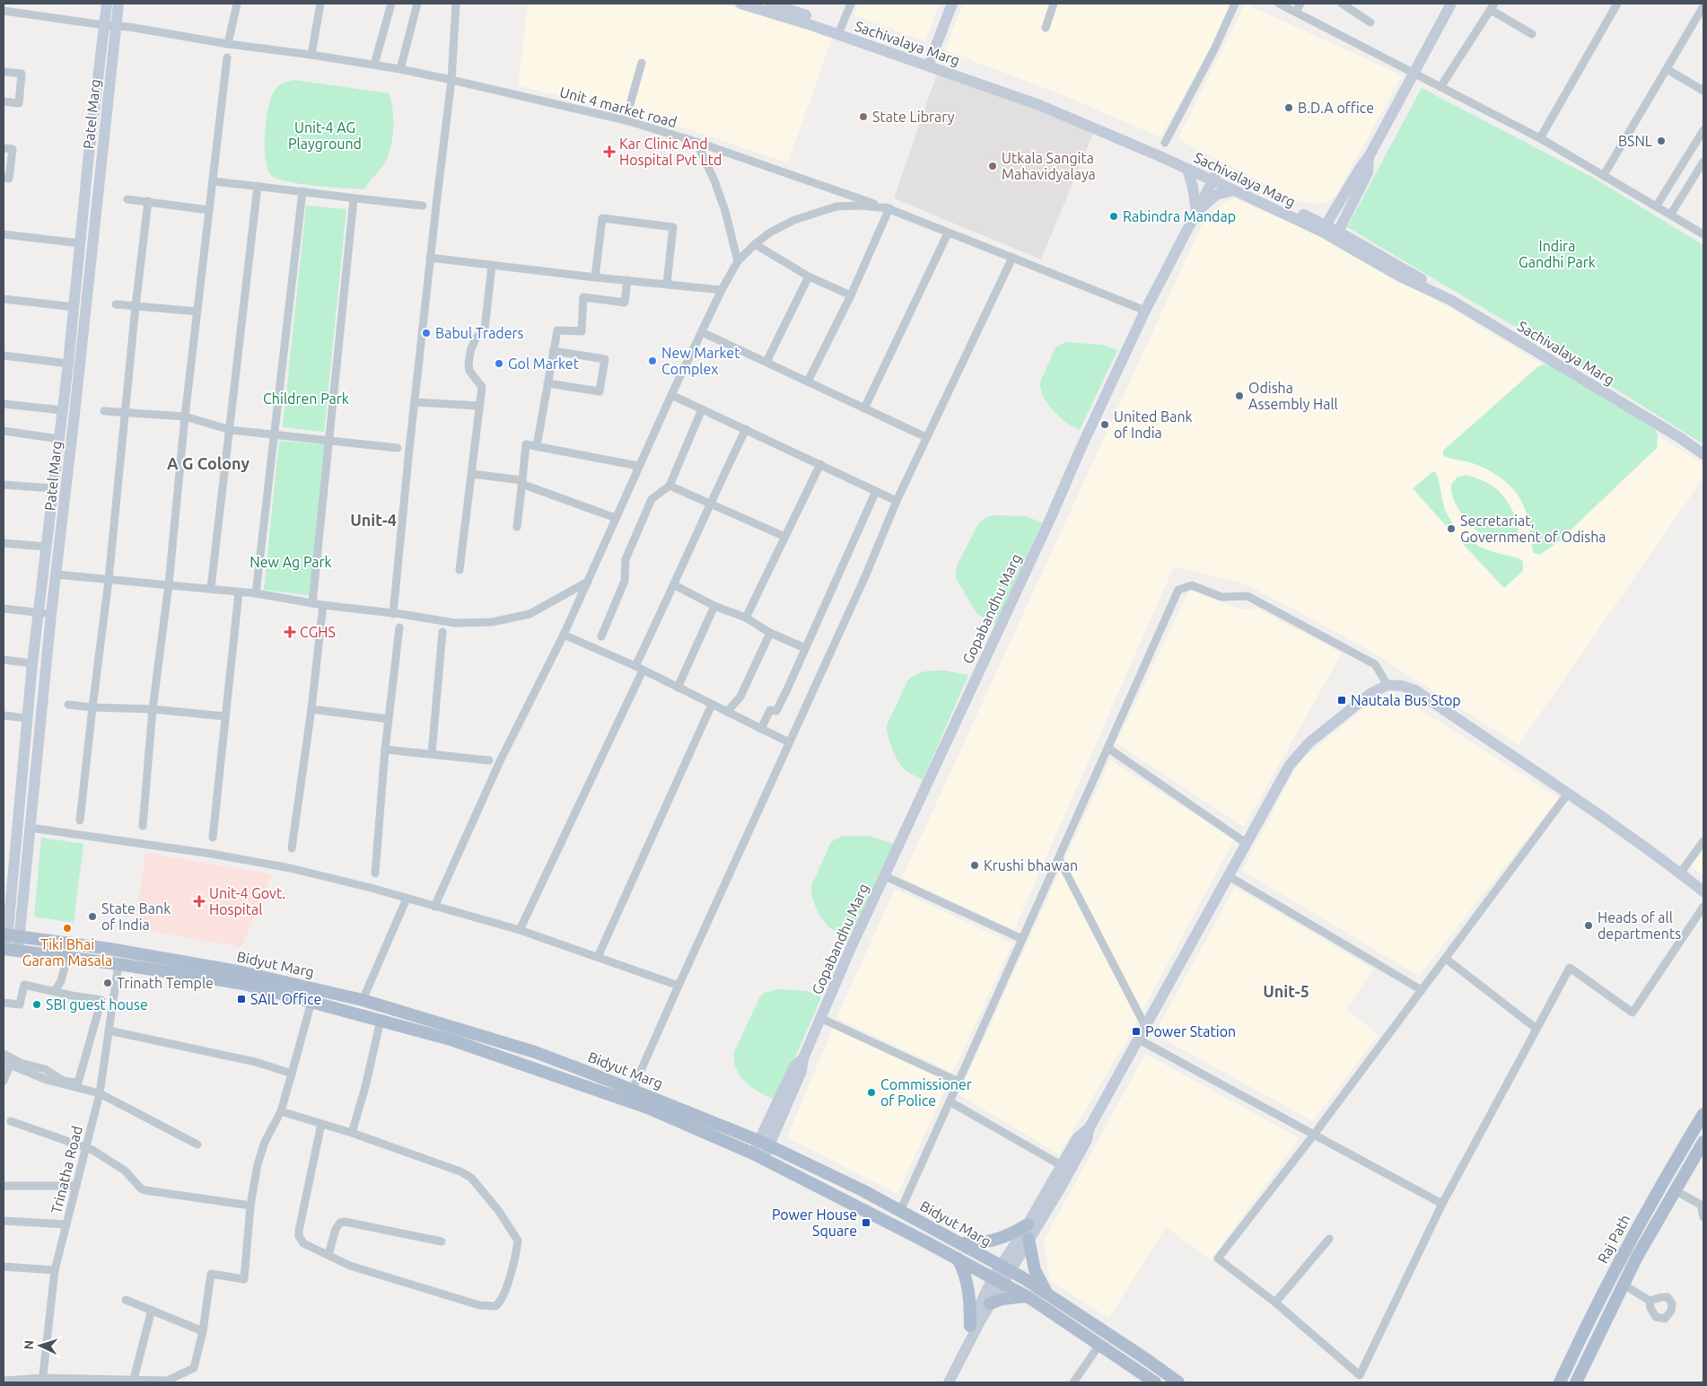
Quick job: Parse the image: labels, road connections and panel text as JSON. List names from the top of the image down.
{
  "streets": {
    "main road": ["Bidyut Marg", "Raj Path"],
    "street": [
      "Sachivalaya Marg",
      "Unit 4 market road",
      "Patel Marg",
      "Gopabandhu Marg",
      "Trinatha Road"
    ]
  },
  "crossings": [
    ["Sachivalaya Marg", "Gopabandhu Marg"],
    ["Unit 4 market road", "Patel Marg"],
    ["Unit 4 market road", "Gopabandhu Marg"],
    ["Patel Marg", "Bidyut Marg"],
    ["Gopabandhu Marg", "Bidyut Marg"],
    ["Bidyut Marg", "Trinatha Road"]
  ],
  "districts": ["A G Colony", "Unit-4", "Unit-5"],
  "parks": [
    "Unit-4 AG Playground",
    "Indira Gandhi Park",
    "Children Park",
    "New Ag Park"
  ],
  "places": {
    "other": [
      "B.D.A office",
      "State Library",
      "BSNL",
      "Utkala Sangita Mahavidyalaya",
      "Rabindra Mandap",
      "Babul Traders",
      "New Market Complex",
      "Gol Market",
      "Odisha Assembly Hall",
      "United Bank of India",
      "Secretariat, Government of Odisha",
      "Krushi bhawan",
      "State Bank of India",
      "Heads of all departments",
      "Tiki Bhai Garam Masala",
      "Trinath Temple",
      "SBI guest house",
      "Commissioner of Police"
    ],
    "health": ["Kar Clinic And Hospital Pvt Ltd", "CGHS", "Unit-4 Govt. Hospital"],
    "transit": [
      "Nautala Bus Stop",
      "SAIL Office",
      "Power Station",
      "Power House Square"
    ]
  },
  "north": "left"
}
